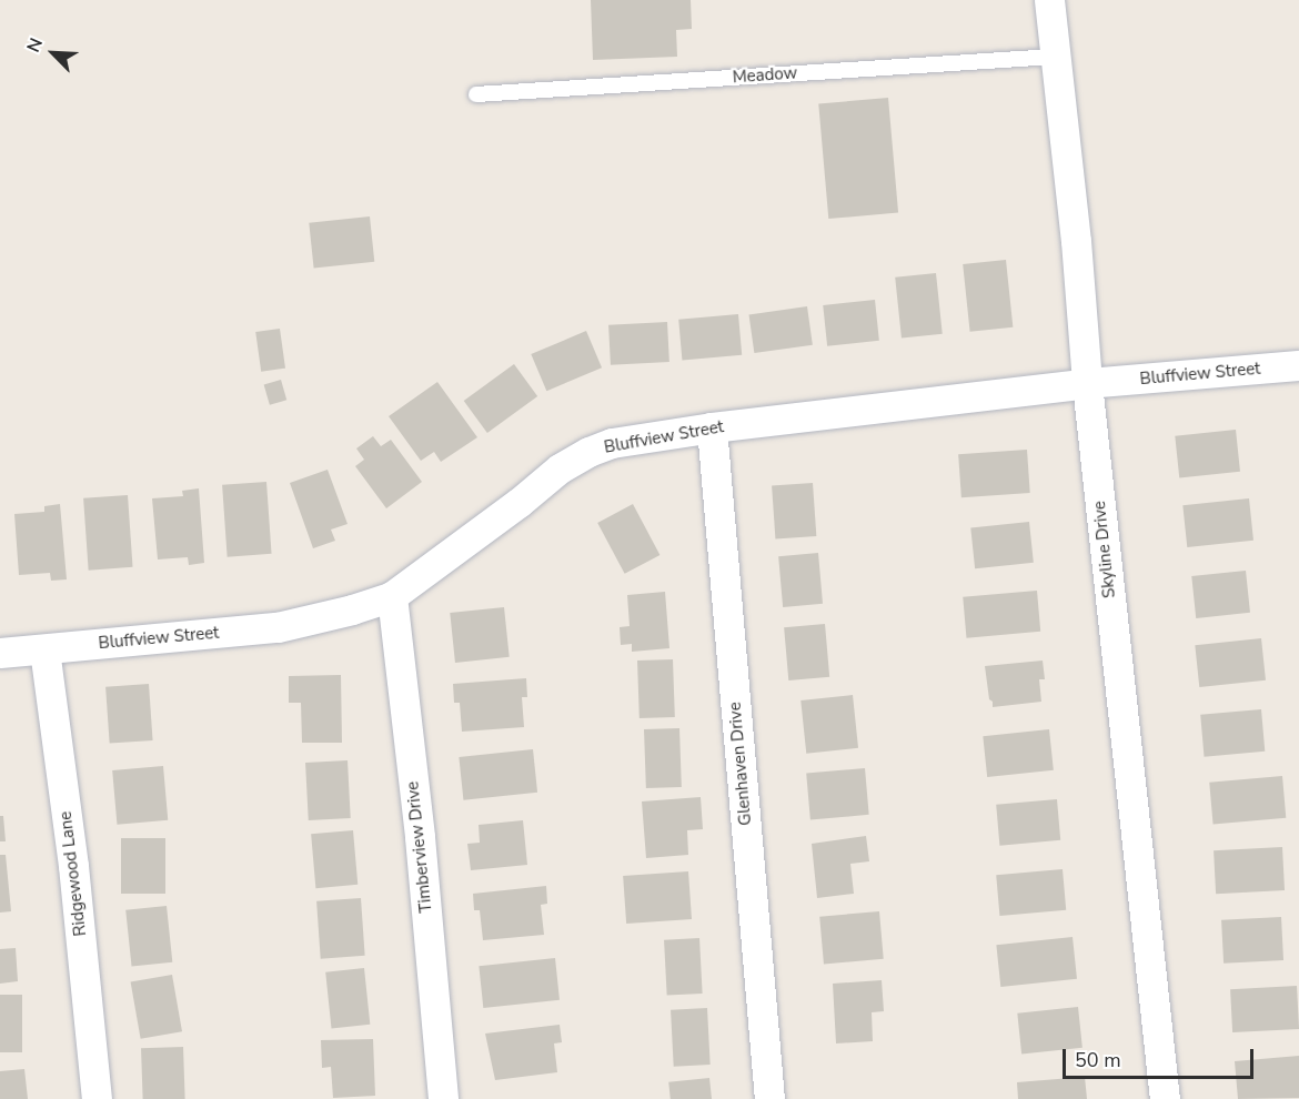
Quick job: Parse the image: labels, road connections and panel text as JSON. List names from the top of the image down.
{
  "streets": {
    "street": [
      "Bluffview Street",
      "Skyline Drive",
      "Glenhaven Drive",
      "Timberview Drive",
      "Ridgewood Lane"
    ],
    "lane": ["Meadow"]
  },
  "crossings": [
    ["Meadow", "Skyline Drive"],
    ["Bluffview Street", "Skyline Drive"],
    ["Bluffview Street", "Glenhaven Drive"],
    ["Bluffview Street", "Timberview Drive"],
    ["Bluffview Street", "Ridgewood Lane"]
  ],
  "scale_bar": "50 m",
  "north": "top left"
}
